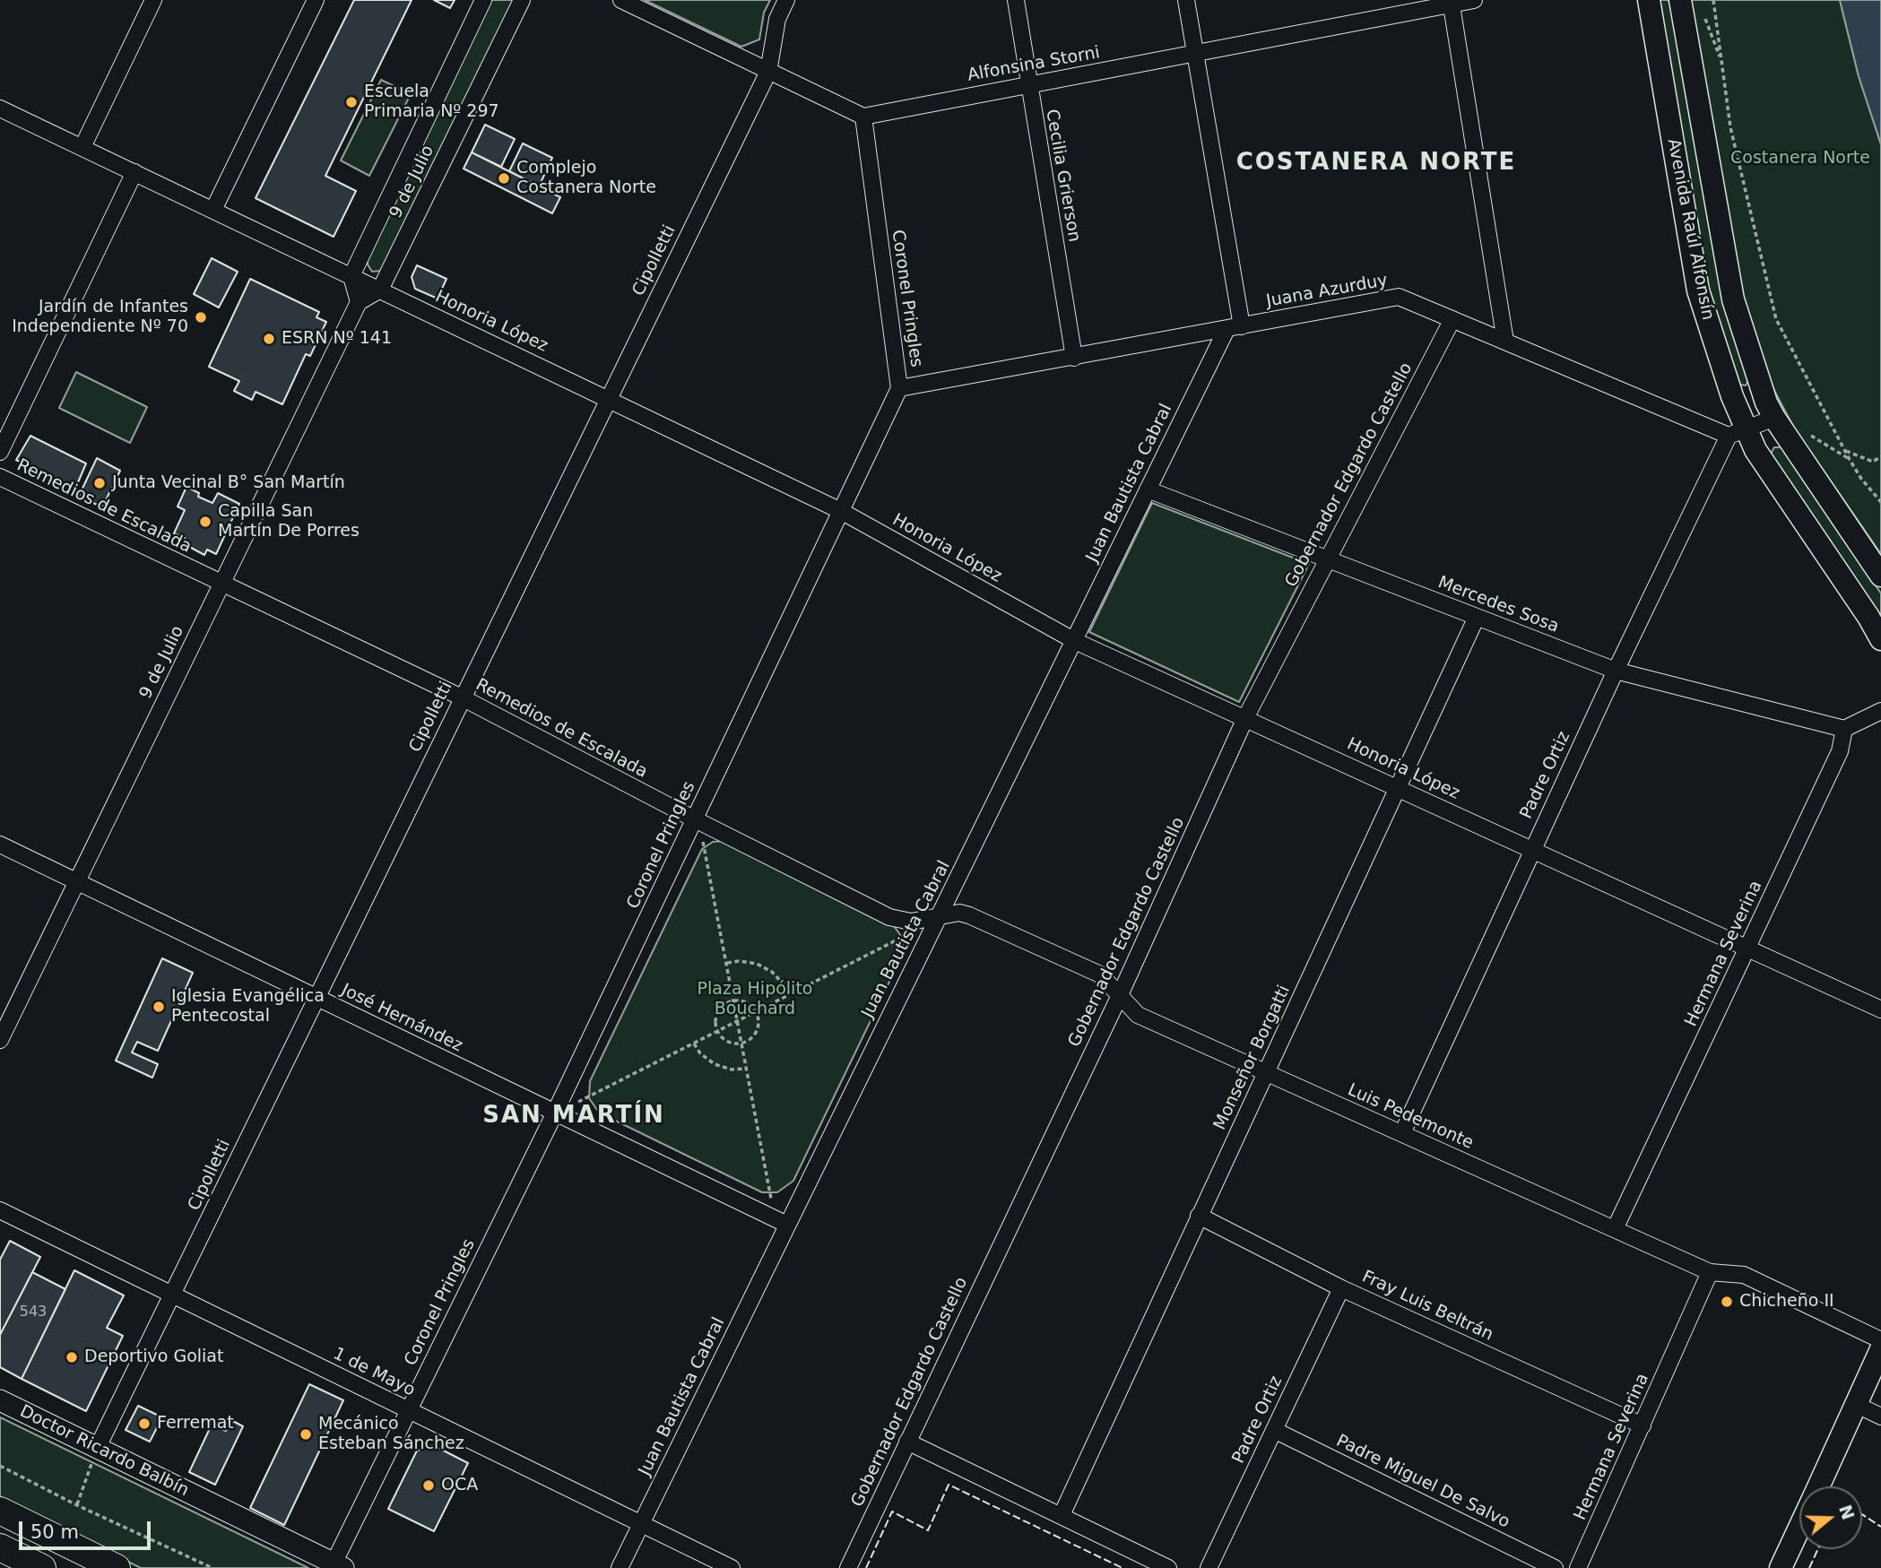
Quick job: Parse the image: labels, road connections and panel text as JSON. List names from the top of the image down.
{
  "streets": {
    "main road": ["Avenida Raúl Alfonsín"],
    "street": [
      "Alfonsina Storni",
      "Cecilia Grierson",
      "9 de Julio",
      "Cipolletti",
      "Juana Azurduy",
      "Coronel Pringles",
      "Honoria López",
      "Gobernador Edgardo Castello",
      "Juan Bautista Cabral",
      "Remedios de Escalada",
      "Mercedes Sosa",
      "Padre Ortiz",
      "Hermana Severina",
      "José Hernández",
      "Monseñor Borgatti",
      "Luis Pedemonte",
      "Fray Luis Beltrán",
      "1 de Mayo",
      "Doctor Ricardo Balbín",
      "Padre Miguel De Salvo"
    ]
  },
  "crossings": [
    ["Alfonsina Storni", "Cecilia Grierson"],
    ["Alfonsina Storni", "Coronel Pringles"],
    ["Cecilia Grierson", "Juana Azurduy"],
    ["9 de Julio", "Honoria López"],
    ["9 de Julio", "Remedios de Escalada"],
    ["9 de Julio", "José Hernández"],
    ["Avenida Raúl Alfonsín", "Juana Azurduy"],
    ["Avenida Raúl Alfonsín", "Padre Ortiz"],
    ["Cipolletti", "Honoria López"],
    ["Cipolletti", "Remedios de Escalada"],
    ["Cipolletti", "José Hernández"],
    ["Cipolletti", "1 de Mayo"],
    ["Cipolletti", "Doctor Ricardo Balbín"],
    ["Juana Azurduy", "Coronel Pringles"],
    ["Juana Azurduy", "Gobernador Edgardo Castello"],
    ["Juana Azurduy", "Juan Bautista Cabral"],
    ["Juana Azurduy", "Padre Ortiz"],
    ["Coronel Pringles", "Honoria López"],
    ["Coronel Pringles", "Remedios de Escalada"],
    ["Coronel Pringles", "José Hernández"],
    ["Coronel Pringles", "1 de Mayo"],
    ["Coronel Pringles", "Doctor Ricardo Balbín"],
    ["Honoria López", "Gobernador Edgardo Castello"],
    ["Honoria López", "Juan Bautista Cabral"],
    ["Honoria López", "Padre Ortiz"],
    ["Honoria López", "Hermana Severina"],
    ["Honoria López", "Monseñor Borgatti"],
    ["Gobernador Edgardo Castello", "Mercedes Sosa"],
    ["Gobernador Edgardo Castello", "Luis Pedemonte"],
    ["Juan Bautista Cabral", "Remedios de Escalada"],
    ["Juan Bautista Cabral", "Mercedes Sosa"],
    ["Juan Bautista Cabral", "José Hernández"],
    ["Juan Bautista Cabral", "Luis Pedemonte"],
    ["Juan Bautista Cabral", "1 de Mayo"],
    ["Remedios de Escalada", "Luis Pedemonte"],
    ["Mercedes Sosa", "Padre Ortiz"],
    ["Mercedes Sosa", "Hermana Severina"],
    ["Mercedes Sosa", "Monseñor Borgatti"],
    ["Padre Ortiz", "Luis Pedemonte"],
    ["Padre Ortiz", "Fray Luis Beltrán"],
    ["Padre Ortiz", "Padre Miguel De Salvo"],
    ["Hermana Severina", "Luis Pedemonte"],
    ["Hermana Severina", "Fray Luis Beltrán"],
    ["Monseñor Borgatti", "Luis Pedemonte"],
    ["Monseñor Borgatti", "Fray Luis Beltrán"]
  ],
  "districts": ["COSTANERA NORTE", "SAN MARTÍN"],
  "parks": ["Costanera Norte", "Plaza Hipólito Bouchard"],
  "places": [
    "Escuela Primaria Nº 297",
    "Complejo Costanera Norte",
    "Jardín de Infantes Independiente Nº 70",
    "ESRN Nº 141",
    "Junta Vecinal B° San Martín",
    "Capilla San Martín De Porres",
    "Iglesia Evangélica Pentecostal",
    "Chicheño II",
    "Deportivo Goliat",
    "Ferremat",
    "Mecánico Esteban Sánchez",
    "OCA"
  ],
  "house_numbers": ["543"],
  "scale_bar": "50 m",
  "north": "right"
}
